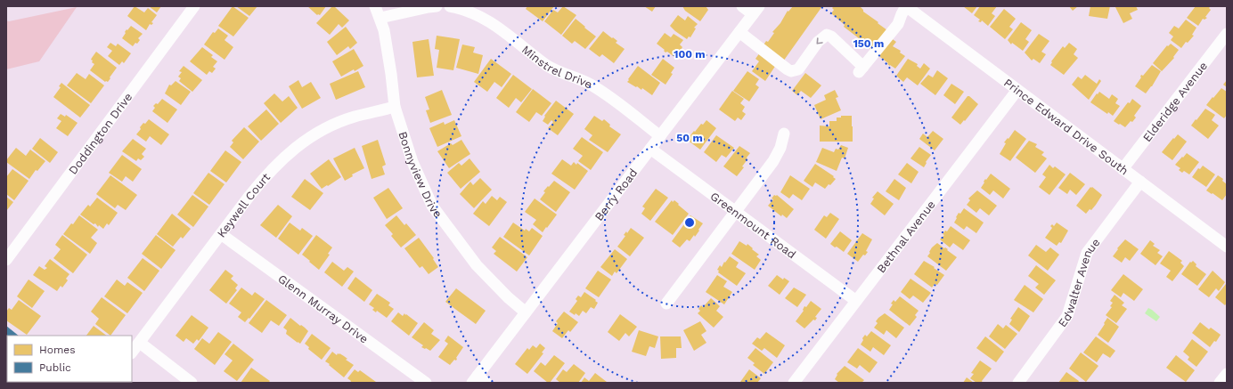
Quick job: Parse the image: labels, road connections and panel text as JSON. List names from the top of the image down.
{
  "streets": {
    "street": [
      "Minstrel Drive",
      "Elderidge Avenue",
      "Prince Edward Drive South",
      "Doddington Drive",
      "Bonnyview Drive",
      "Berry Road",
      "Keywell Court",
      "Greenmount Road",
      "Bethnal Avenue",
      "Edwalter Avenue",
      "Glenn Murray Drive"
    ]
  },
  "crossings": [
    ["Minstrel Drive", "Berry Road"],
    ["Elderidge Avenue", "Prince Edward Drive South"],
    ["Prince Edward Drive South", "Bethnal Avenue"],
    ["Prince Edward Drive South", "Edwalter Avenue"],
    ["Bonnyview Drive", "Berry Road"],
    ["Bonnyview Drive", "Keywell Court"],
    ["Berry Road", "Greenmount Road"],
    ["Keywell Court", "Glenn Murray Drive"],
    ["Greenmount Road", "Bethnal Avenue"]
  ],
  "legend": ["Homes", "Public"],
  "rings": ["150 m", "100 m", "50 m"]
}
